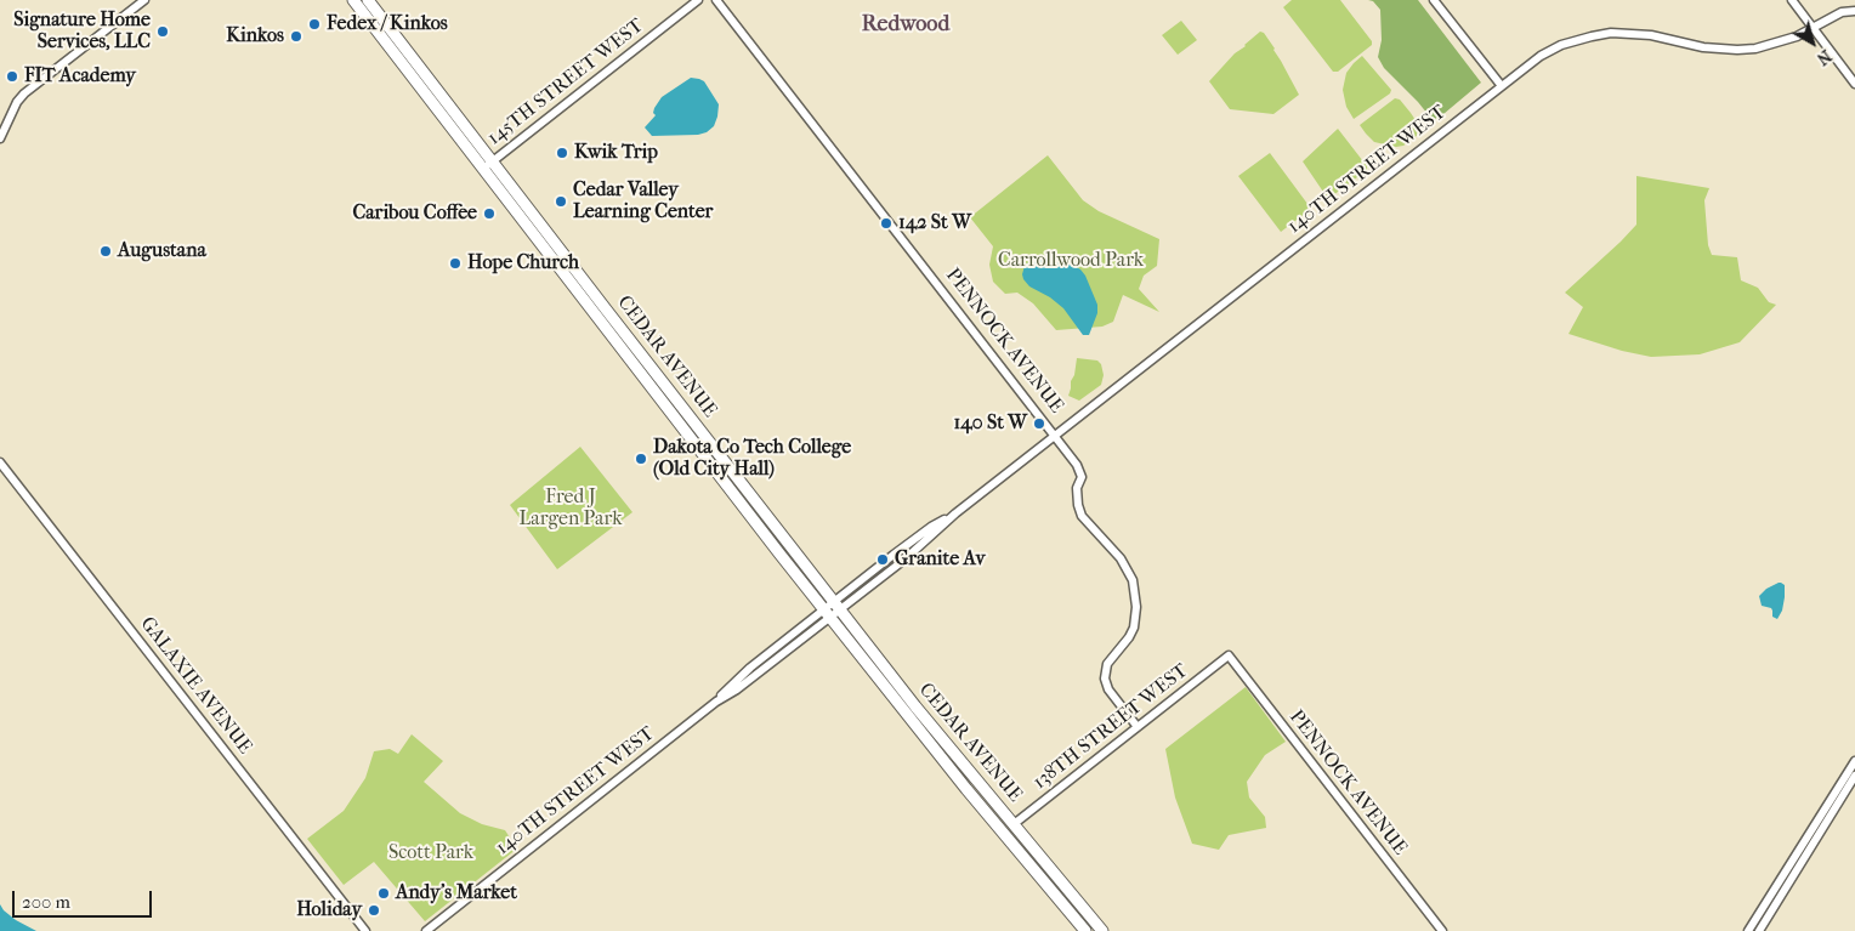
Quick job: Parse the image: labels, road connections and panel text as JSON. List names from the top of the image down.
{
  "streets": {
    "highway": ["CEDAR AVENUE"],
    "street": [
      "145TH STREET WEST",
      "140TH STREET WEST",
      "PENNOCK AVENUE",
      "GALAXIE AVENUE",
      "138TH STREET WEST"
    ]
  },
  "crossings": [
    ["145TH STREET WEST", "CEDAR AVENUE"],
    ["140TH STREET WEST", "PENNOCK AVENUE"],
    ["140TH STREET WEST", "CEDAR AVENUE"],
    ["PENNOCK AVENUE", "138TH STREET WEST"],
    ["CEDAR AVENUE", "138TH STREET WEST"]
  ],
  "districts": ["Redwood"],
  "parks": ["Carrollwood Park", "Fred J Largen Park", "Scott Park"],
  "places": [
    "Fedex / Kinkos",
    "Signature Home Services, LLC",
    "Kinkos",
    "FIT Academy",
    "Kwik Trip",
    "Cedar Valley Learning Center",
    "Caribou Coffee",
    "142 St W",
    "Augustana",
    "Hope Church",
    "140 St W",
    "Dakota Co Tech College (Old City Hall)",
    "Granite Av",
    "Andy's Market",
    "Holiday"
  ],
  "scale_bar": "200 m",
  "north": "bottom right"
}
